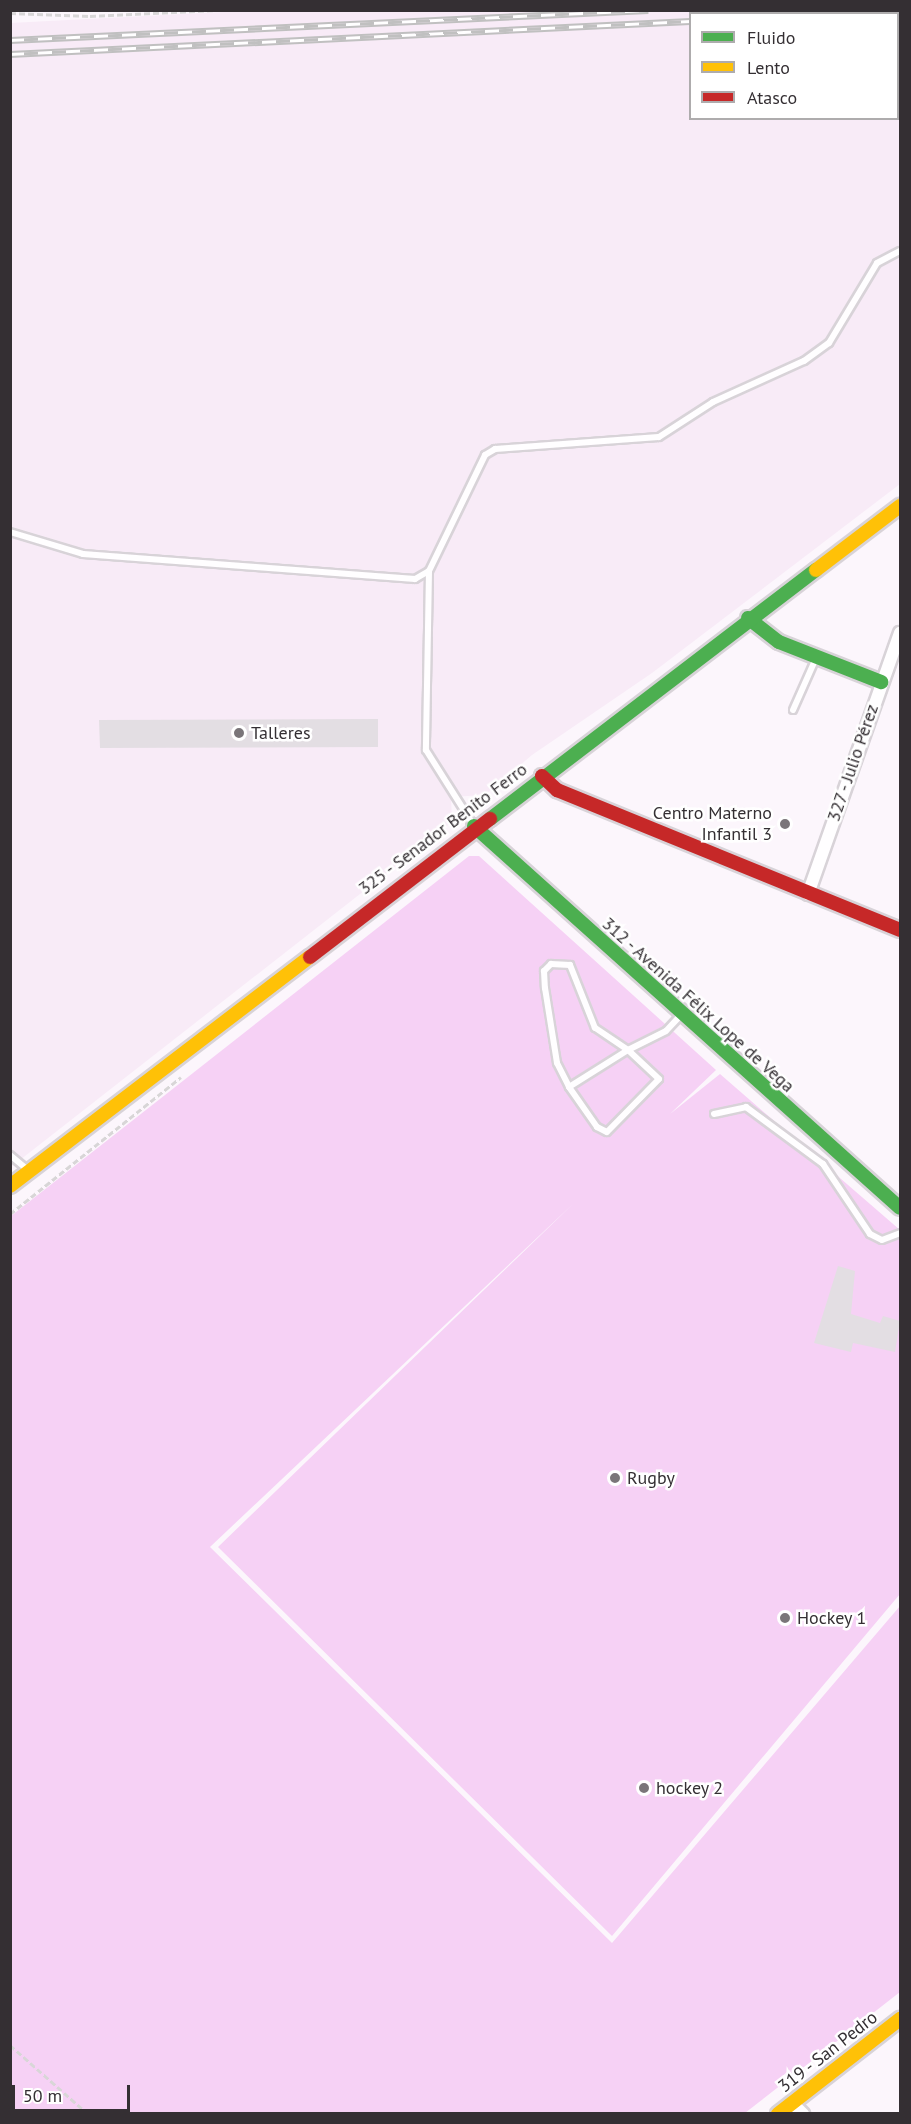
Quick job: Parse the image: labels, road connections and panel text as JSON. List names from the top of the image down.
{
  "streets": {
    "street": [
      "327 - Julio Pérez",
      "325 - Senador Benito Ferro",
      "312 - Avenida Félix Lope de Vega",
      "319 - San Pedro"
    ]
  },
  "crossings": [
    ["325 - Senador Benito Ferro", "312 - Avenida Félix Lope de Vega"]
  ],
  "places": [
    "Talleres",
    "Centro Materno Infantil 3",
    "Rugby",
    "Hockey 1",
    "hockey 2"
  ],
  "legend": ["Fluido", "Lento", "Atasco"],
  "scale_bar": "50 m"
}
